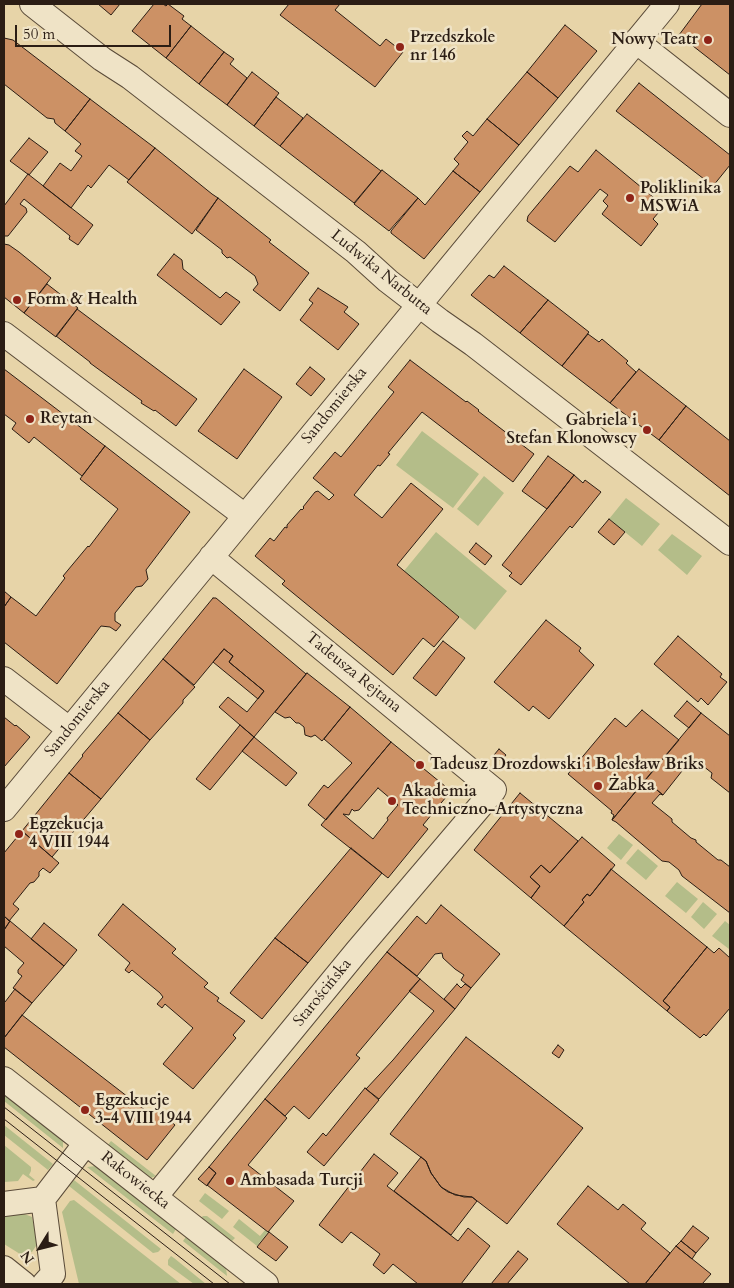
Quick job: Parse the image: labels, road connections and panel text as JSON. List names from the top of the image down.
{
  "streets": {
    "street": [
      "Ludwika Narbutta",
      "Sandomierska",
      "Tadeusza Rejtana",
      "Starościńska",
      "Rakowiecka"
    ]
  },
  "crossings": [
    ["Ludwika Narbutta", "Sandomierska"],
    ["Sandomierska", "Tadeusza Rejtana"],
    ["Tadeusza Rejtana", "Starościńska"],
    ["Starościńska", "Rakowiecka"]
  ],
  "places": [
    "Nowy Teatr",
    "Przedszkole nr 146",
    "Poliklinika MSWiA",
    "Form & Health",
    "Reytan",
    "Gabriela i Stefan Klonowscy",
    "Tadeusz Drozdowski i Bolesław Briks",
    "Żabka",
    "Akademia Techniczno-Artystyczna",
    "Egzekucja 4 VIII 1944",
    "Egzekucje 3-4 VIII 1944",
    "Ambasada Turcji"
  ],
  "scale_bar": "50 m",
  "north": "bottom left"
}
